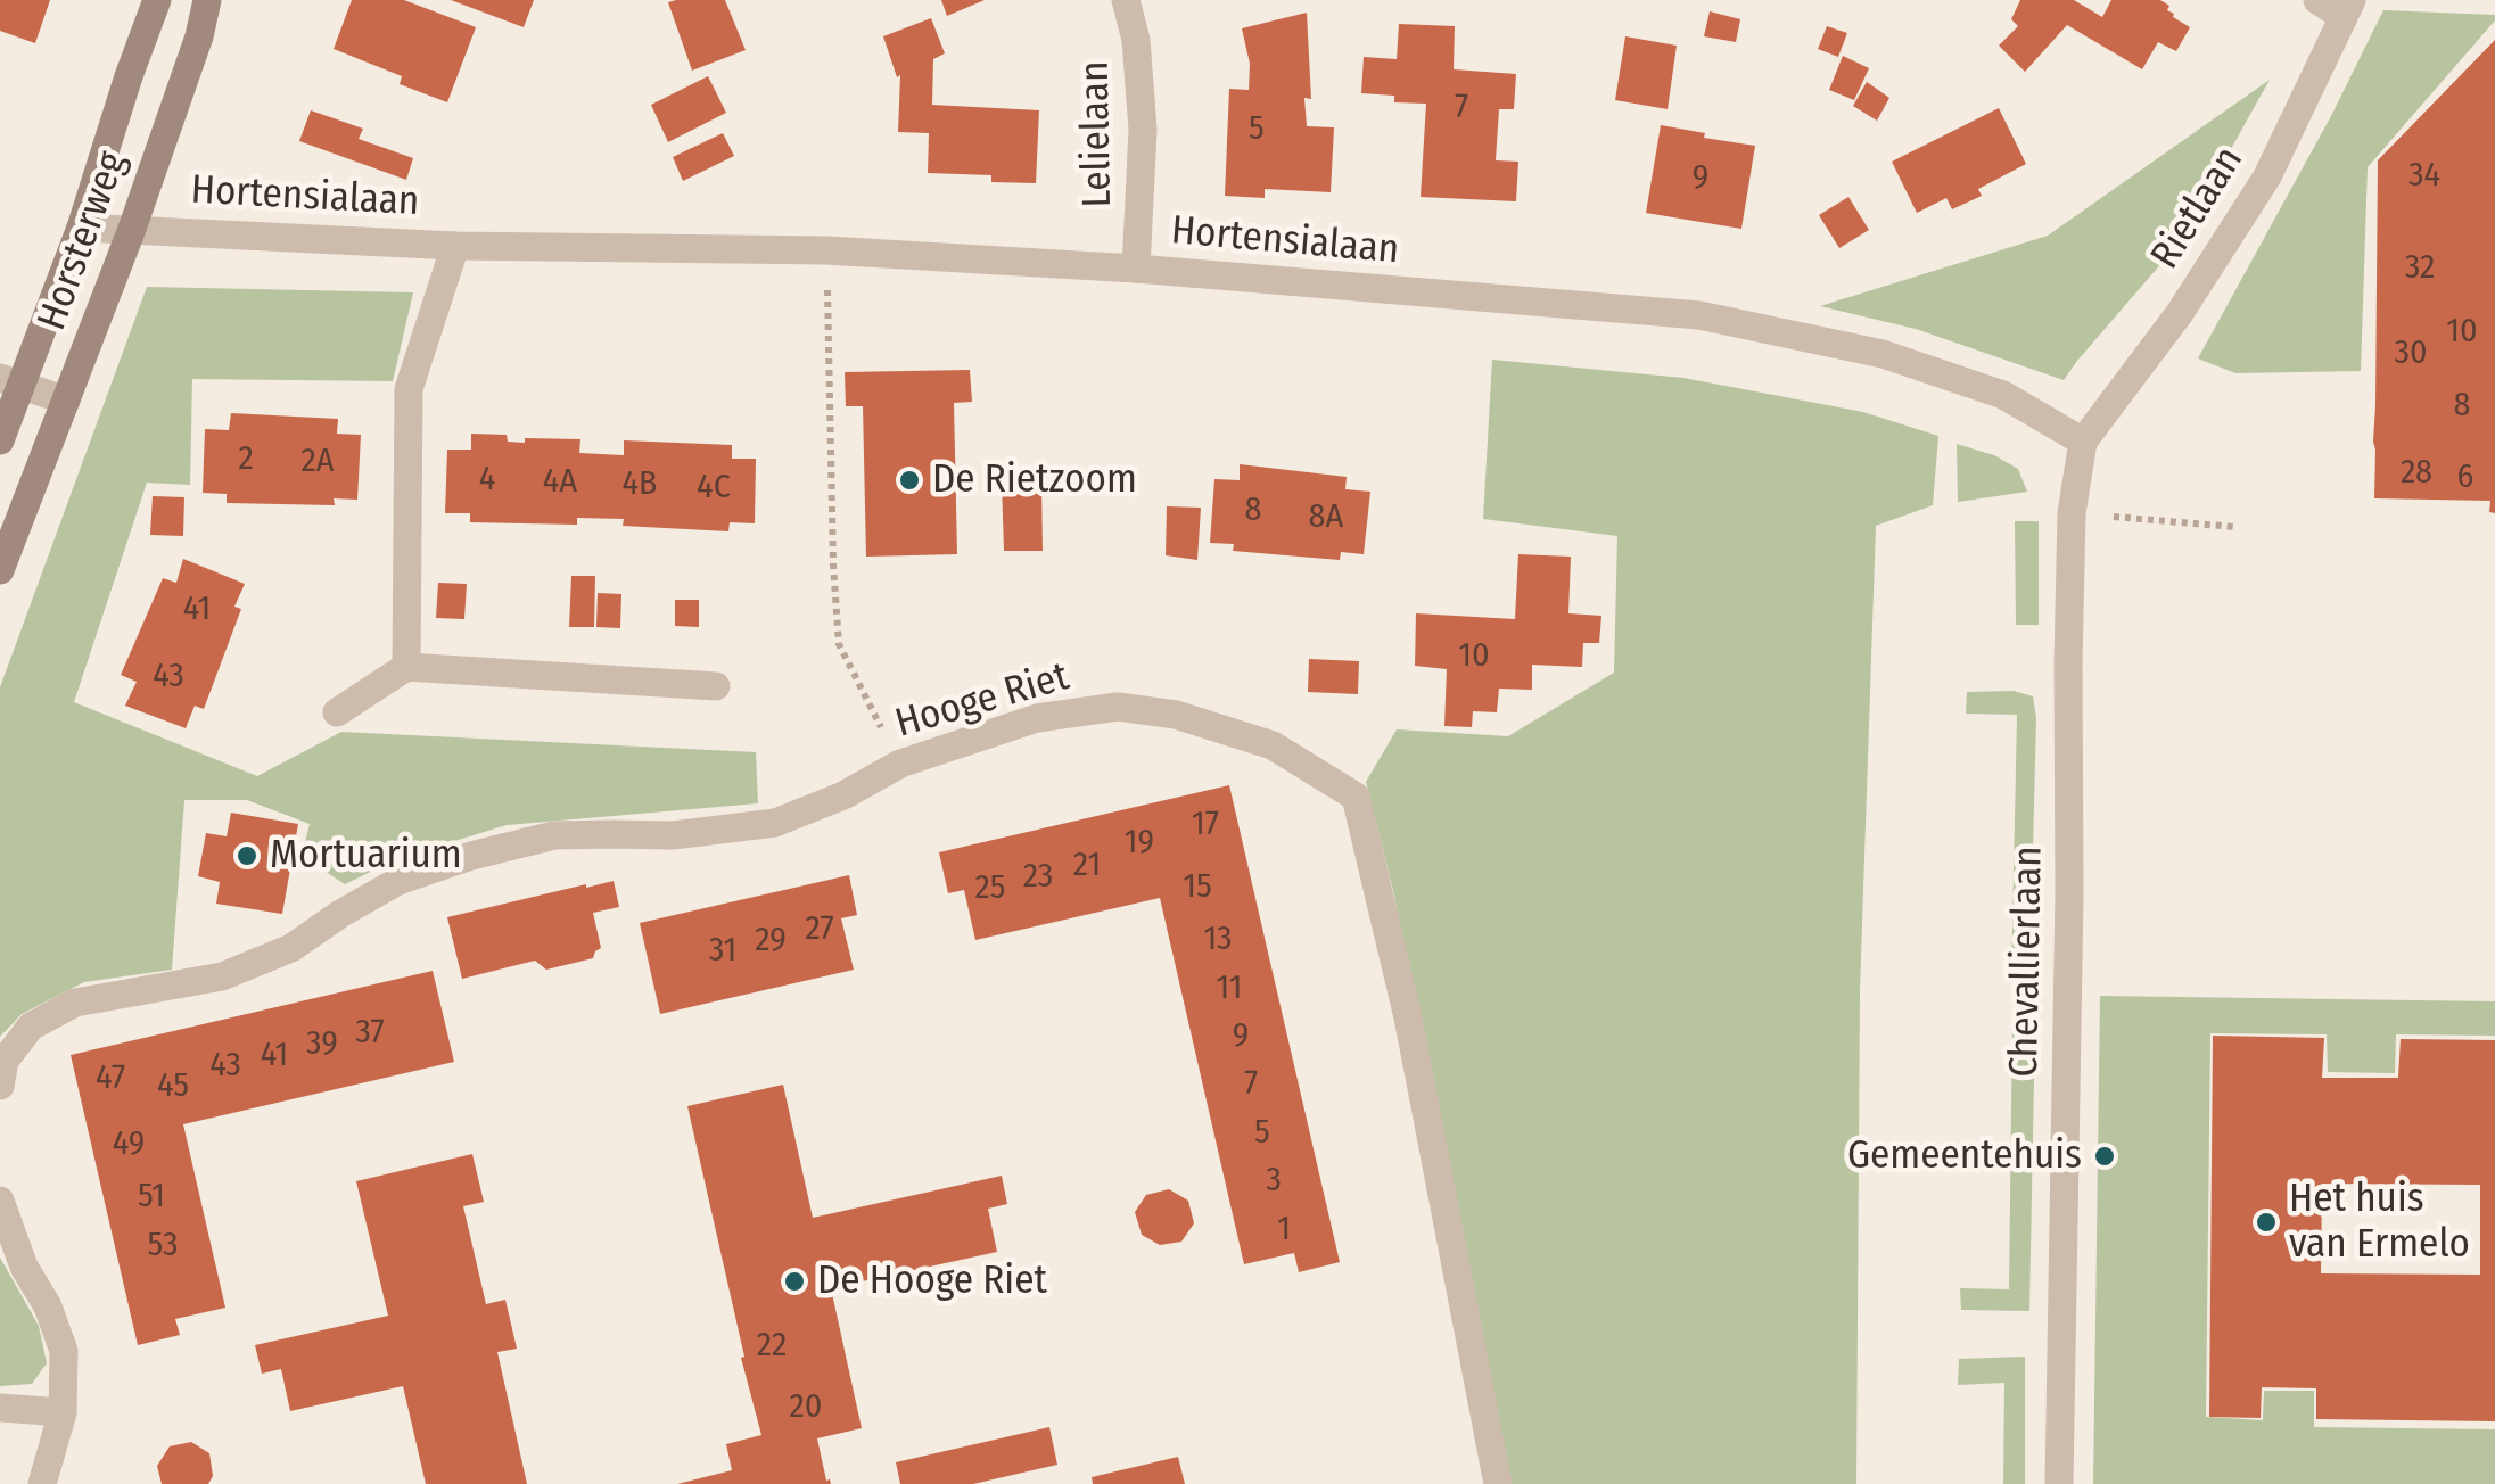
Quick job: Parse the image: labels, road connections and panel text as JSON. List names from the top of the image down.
{
  "streets": {
    "main road": ["Horsterweg"],
    "street": [
      "Lelielaan",
      "Hortensialaan",
      "Rietlaan",
      "Hooge Riet",
      "Chevallierlaan"
    ]
  },
  "crossings": [
    ["Lelielaan", "Hortensialaan"],
    ["Hortensialaan", "Rietlaan"],
    ["Hortensialaan", "Horsterweg"],
    ["Hortensialaan", "Chevallierlaan"],
    ["Rietlaan", "Chevallierlaan"]
  ],
  "places": [
    "De Rietzoom",
    "Mortuarium",
    "Gemeentehuis",
    "Het huis van Ermelo",
    "De Hooge Riet"
  ],
  "house_numbers": [
    "7",
    "5",
    "34",
    "9",
    "32",
    "10",
    "30",
    "8",
    "2",
    "2A",
    "28",
    "6",
    "4",
    "4A",
    "4B",
    "4C",
    "8",
    "8A",
    "41",
    "10",
    "43",
    "17",
    "19",
    "21",
    "23",
    "15",
    "25",
    "27",
    "13",
    "29",
    "31",
    "11",
    "37",
    "9",
    "39",
    "41",
    "43",
    "47",
    "7",
    "45",
    "5",
    "49",
    "3",
    "51",
    "1",
    "53",
    "22",
    "20"
  ]
}
